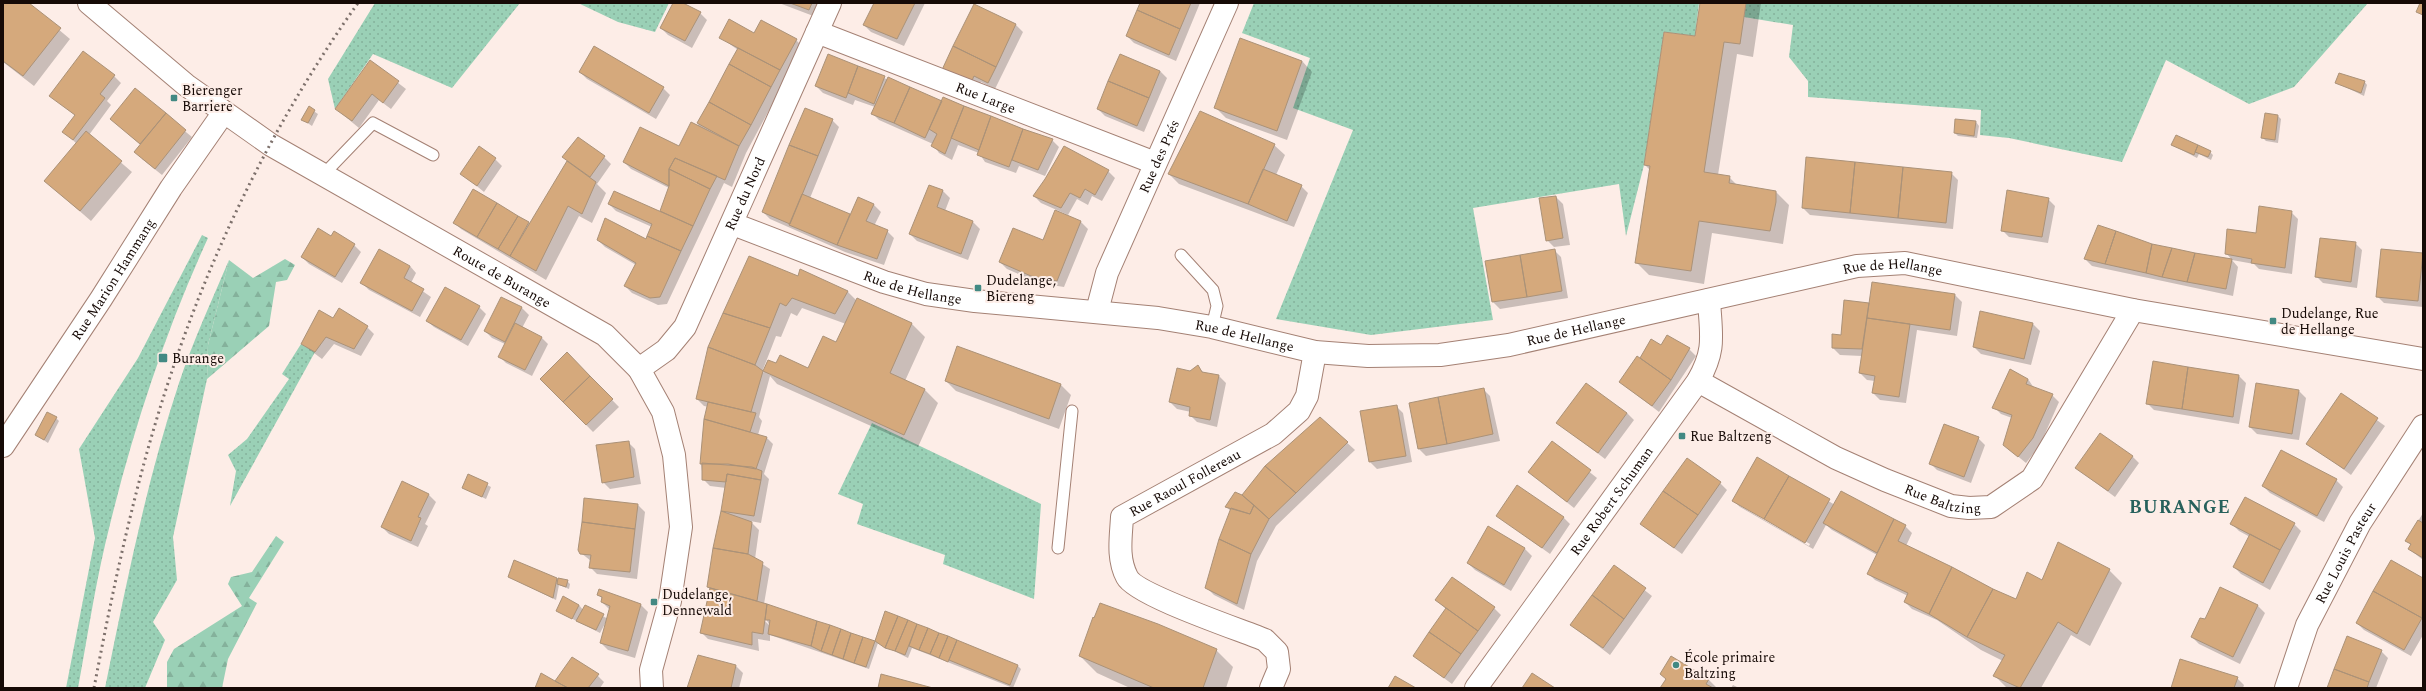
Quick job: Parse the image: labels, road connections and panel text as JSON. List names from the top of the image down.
{
  "streets": {
    "street": [
      "Rue Large",
      "Rue des Prés",
      "Rue du Nord",
      "Rue de Hellange",
      "Route de Burange",
      "Rue Marion Hammang",
      "Rue Raoul Follereau",
      "Rue Baltzing",
      "Rue Robert Schuman",
      "Rue Louis Pasteur"
    ]
  },
  "crossings": [
    ["Rue Large", "Rue des Prés"],
    ["Rue Large", "Rue du Nord"],
    ["Rue des Prés", "Rue de Hellange"],
    ["Rue du Nord", "Rue de Hellange"],
    ["Rue du Nord", "Route de Burange"],
    ["Rue de Hellange", "Rue Raoul Follereau"],
    ["Rue de Hellange", "Rue Baltzing"],
    ["Rue de Hellange", "Rue Robert Schuman"],
    ["Route de Burange", "Rue Marion Hammang"],
    ["Rue Baltzing", "Rue Robert Schuman"]
  ],
  "districts": ["BURANGE"],
  "places": {
    "transit": [
      "Bierenger Barriere",
      "Dudelange, Biereng",
      "Dudelange, Rue de Hellange",
      "Burange",
      "Rue Baltzeng",
      "Dudelange, Dennewald"
    ],
    "other": ["École primaire Baltzing"]
  }
}
